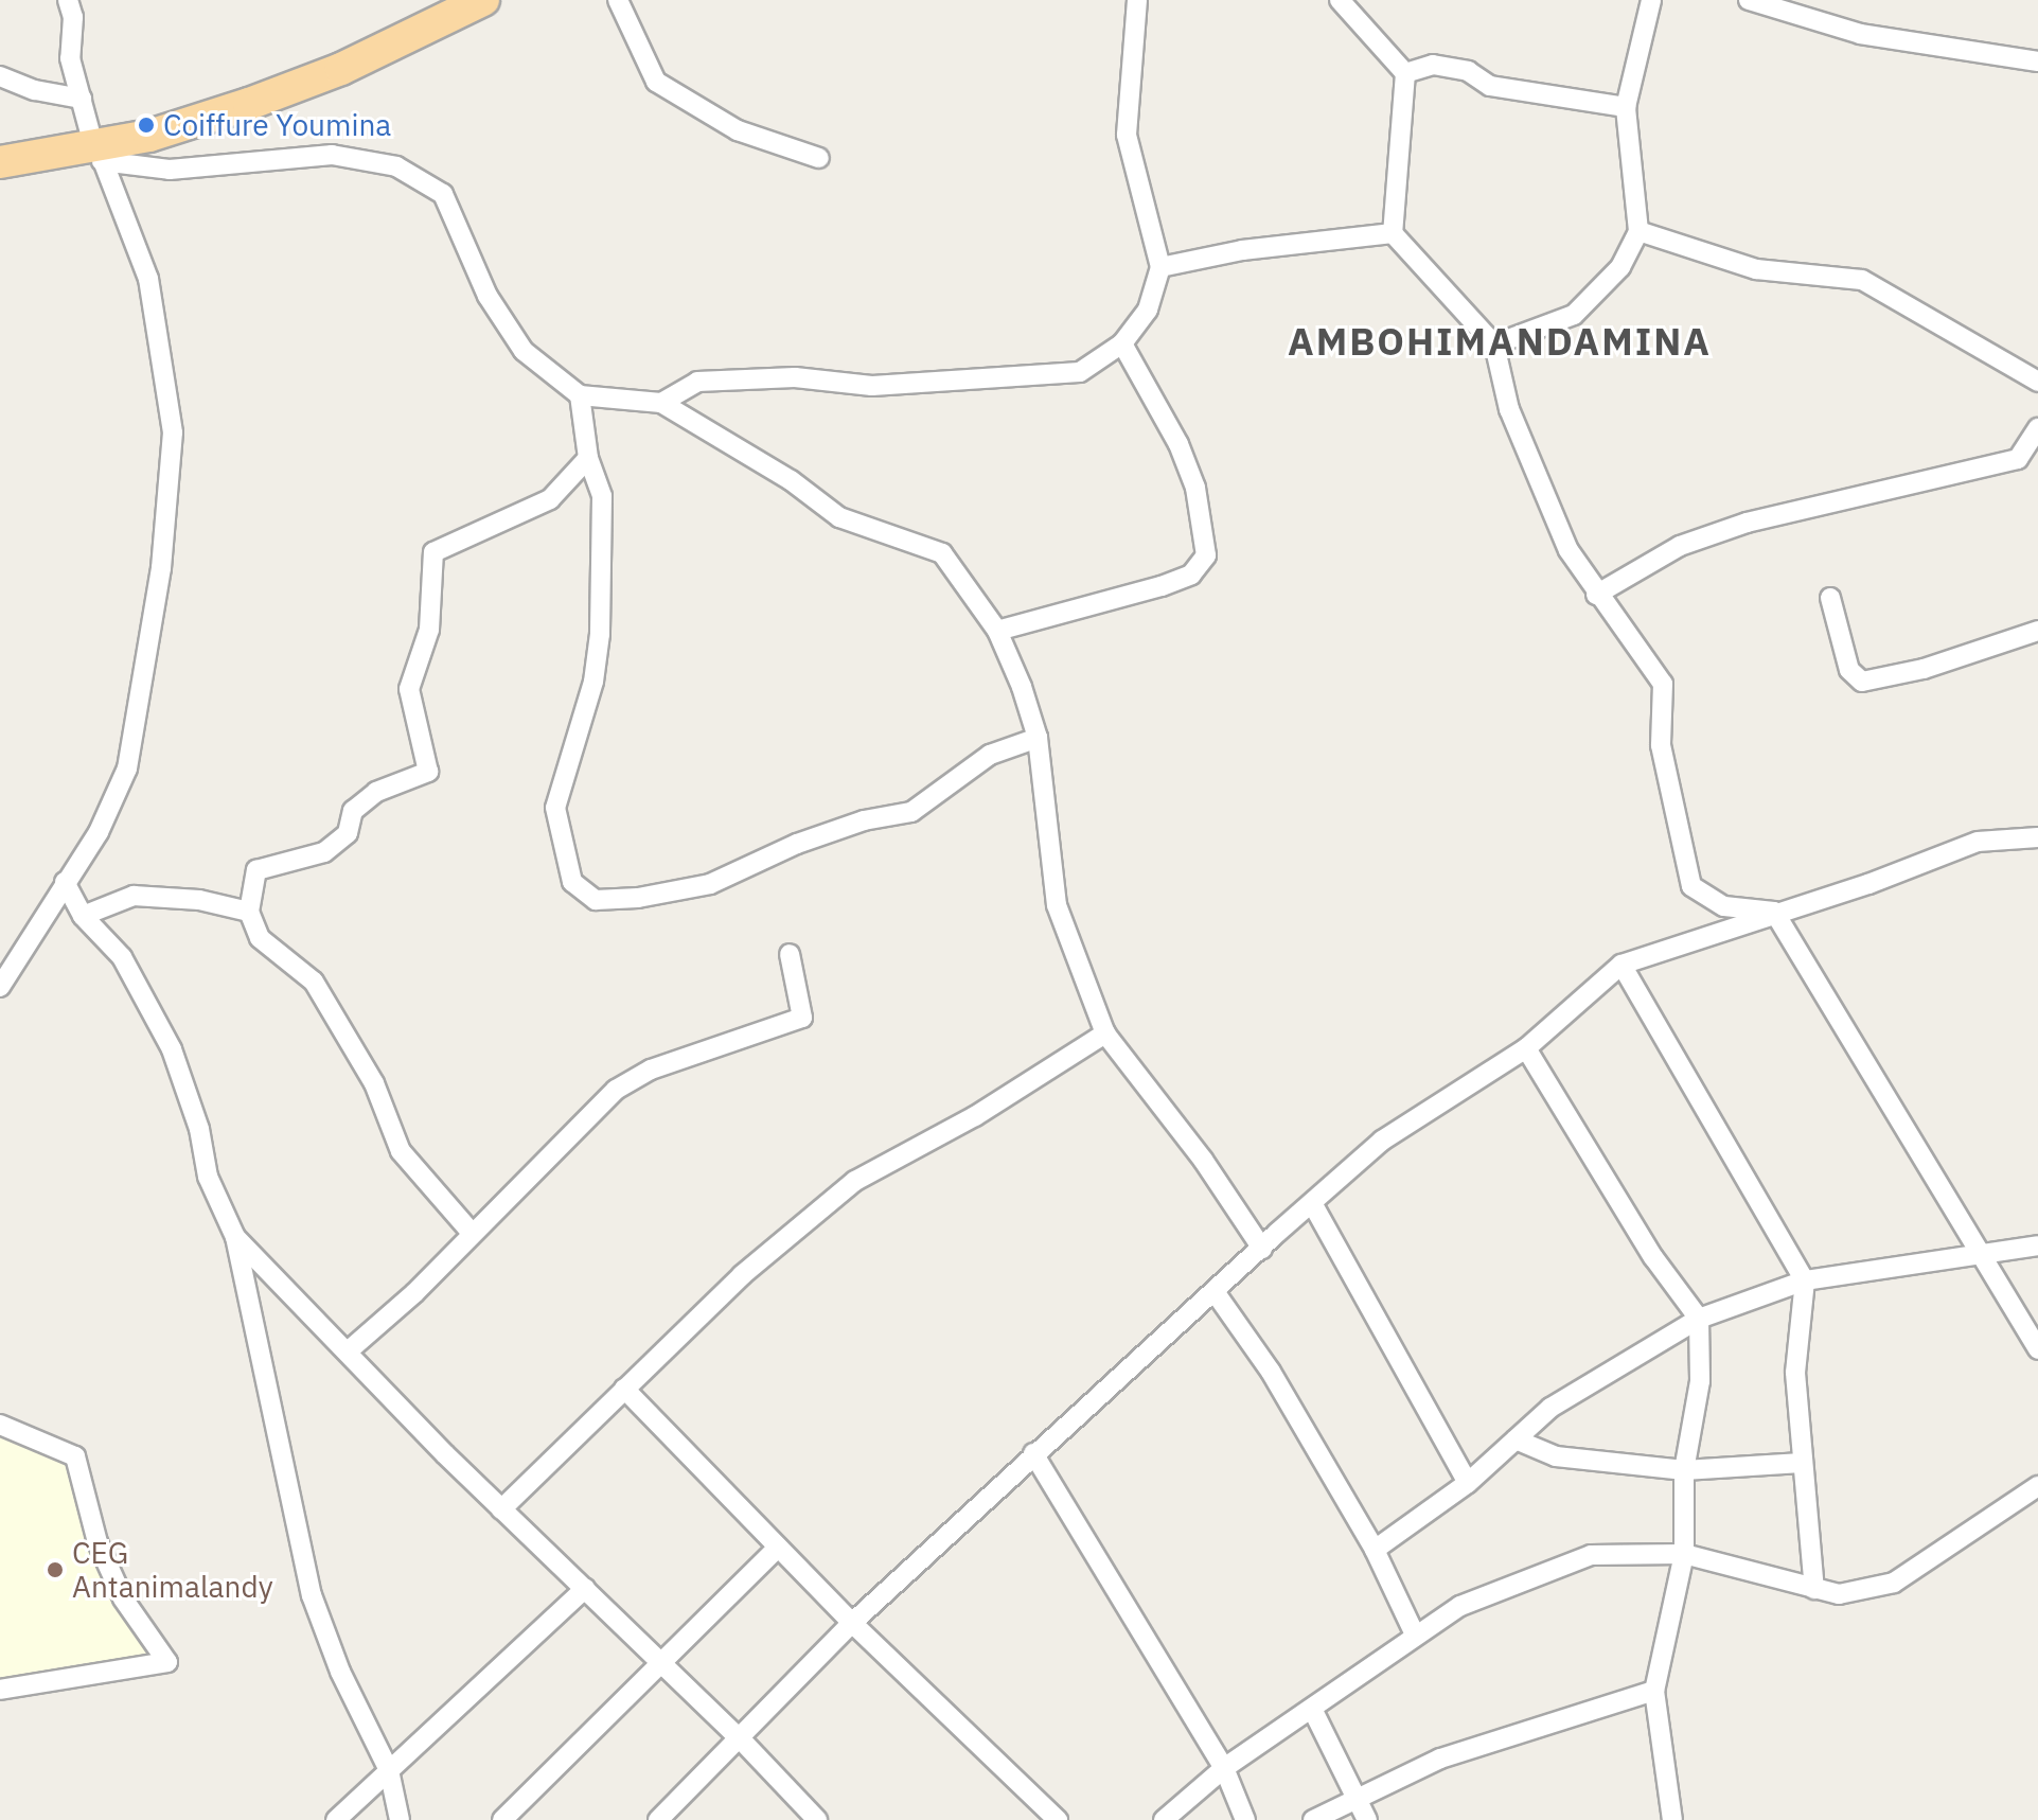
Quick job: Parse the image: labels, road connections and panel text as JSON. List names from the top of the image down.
{
  "districts": ["AMBOHIMANDAMINA"],
  "places": ["Coiffure Youmina", "CEG Antanimalandy"]
}
